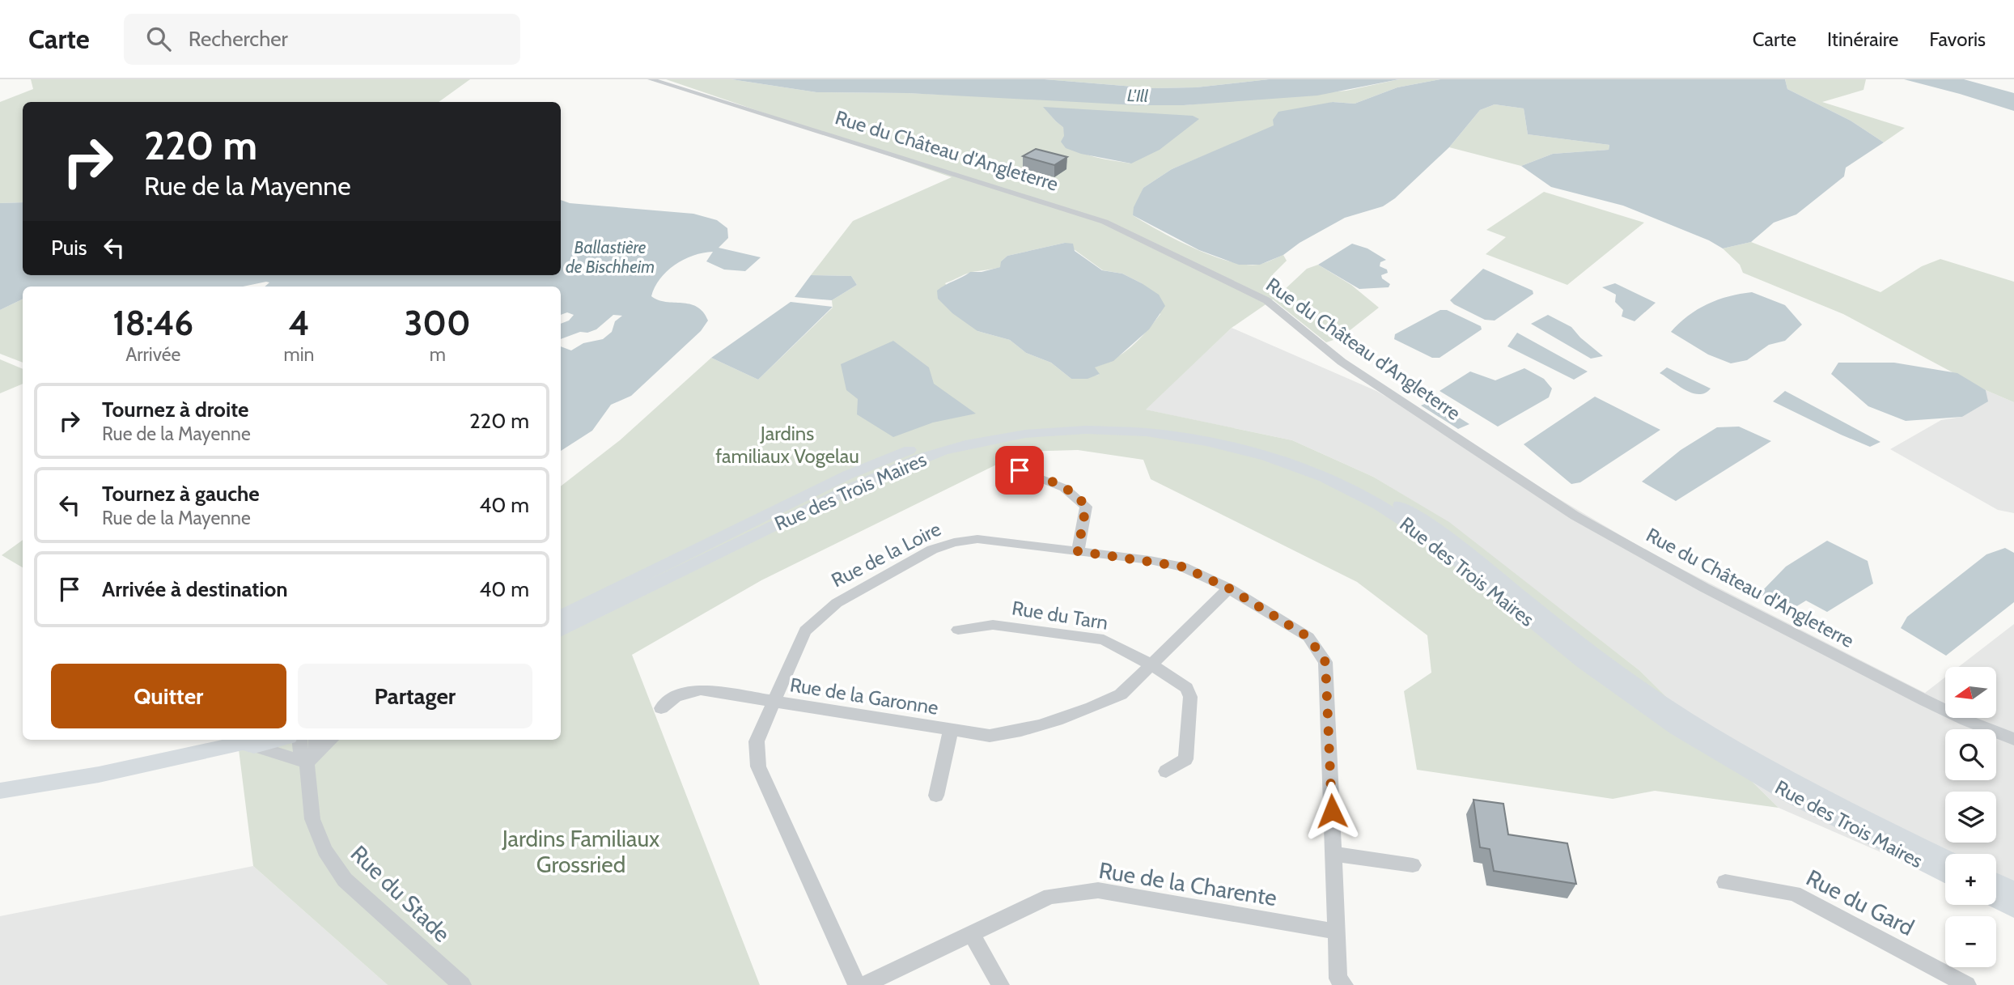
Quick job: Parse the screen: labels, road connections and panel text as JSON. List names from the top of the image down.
{
  "streets": {
    "main road": ["Rue des Trois Maires"],
    "street": [
      "Rue du Château d'Angleterre",
      "Rue de la Loire",
      "Rue du Tarn",
      "Rue de la Garonne",
      "Rue de la Charente",
      "Rue du Stade",
      "Rue du Gard"
    ]
  },
  "crossings": [
    ["Rue de la Loire", "Rue de la Garonne"],
    ["Rue de la Loire", "Rue de la Charente"],
    ["Rue du Tarn", "Rue de la Garonne"]
  ],
  "water": ["L'Ill", "Ballastière de Bischheim"],
  "parks": ["Jardins familiaux Vogelau", "Jardins Familiaux Grossried"],
  "north": "left",
  "page": {
    "header": "Carte",
    "search": "Rechercher",
    "nav": ["Carte", "Itinéraire", "Favoris"],
    "turn": ["220 m", "Rue de la Mayenne"],
    "then": "Puis",
    "eta": [
      "18:46",
      "Arrivée",
      "4",
      "min",
      "300",
      "m"
    ],
    "list": [
      {
        "name": "Tournez à droite",
        "note": "Rue de la Mayenne",
        "value": "220 m"
      },
      {
        "name": "Tournez à gauche",
        "note": "Rue de la Mayenne",
        "value": "40 m"
      },
      {
        "name": "Arrivée à destination",
        "value": "40 m"
      }
    ],
    "buttons": ["Quitter", "Partager"],
    "map_buttons": ["+", "−"]
  }
}
